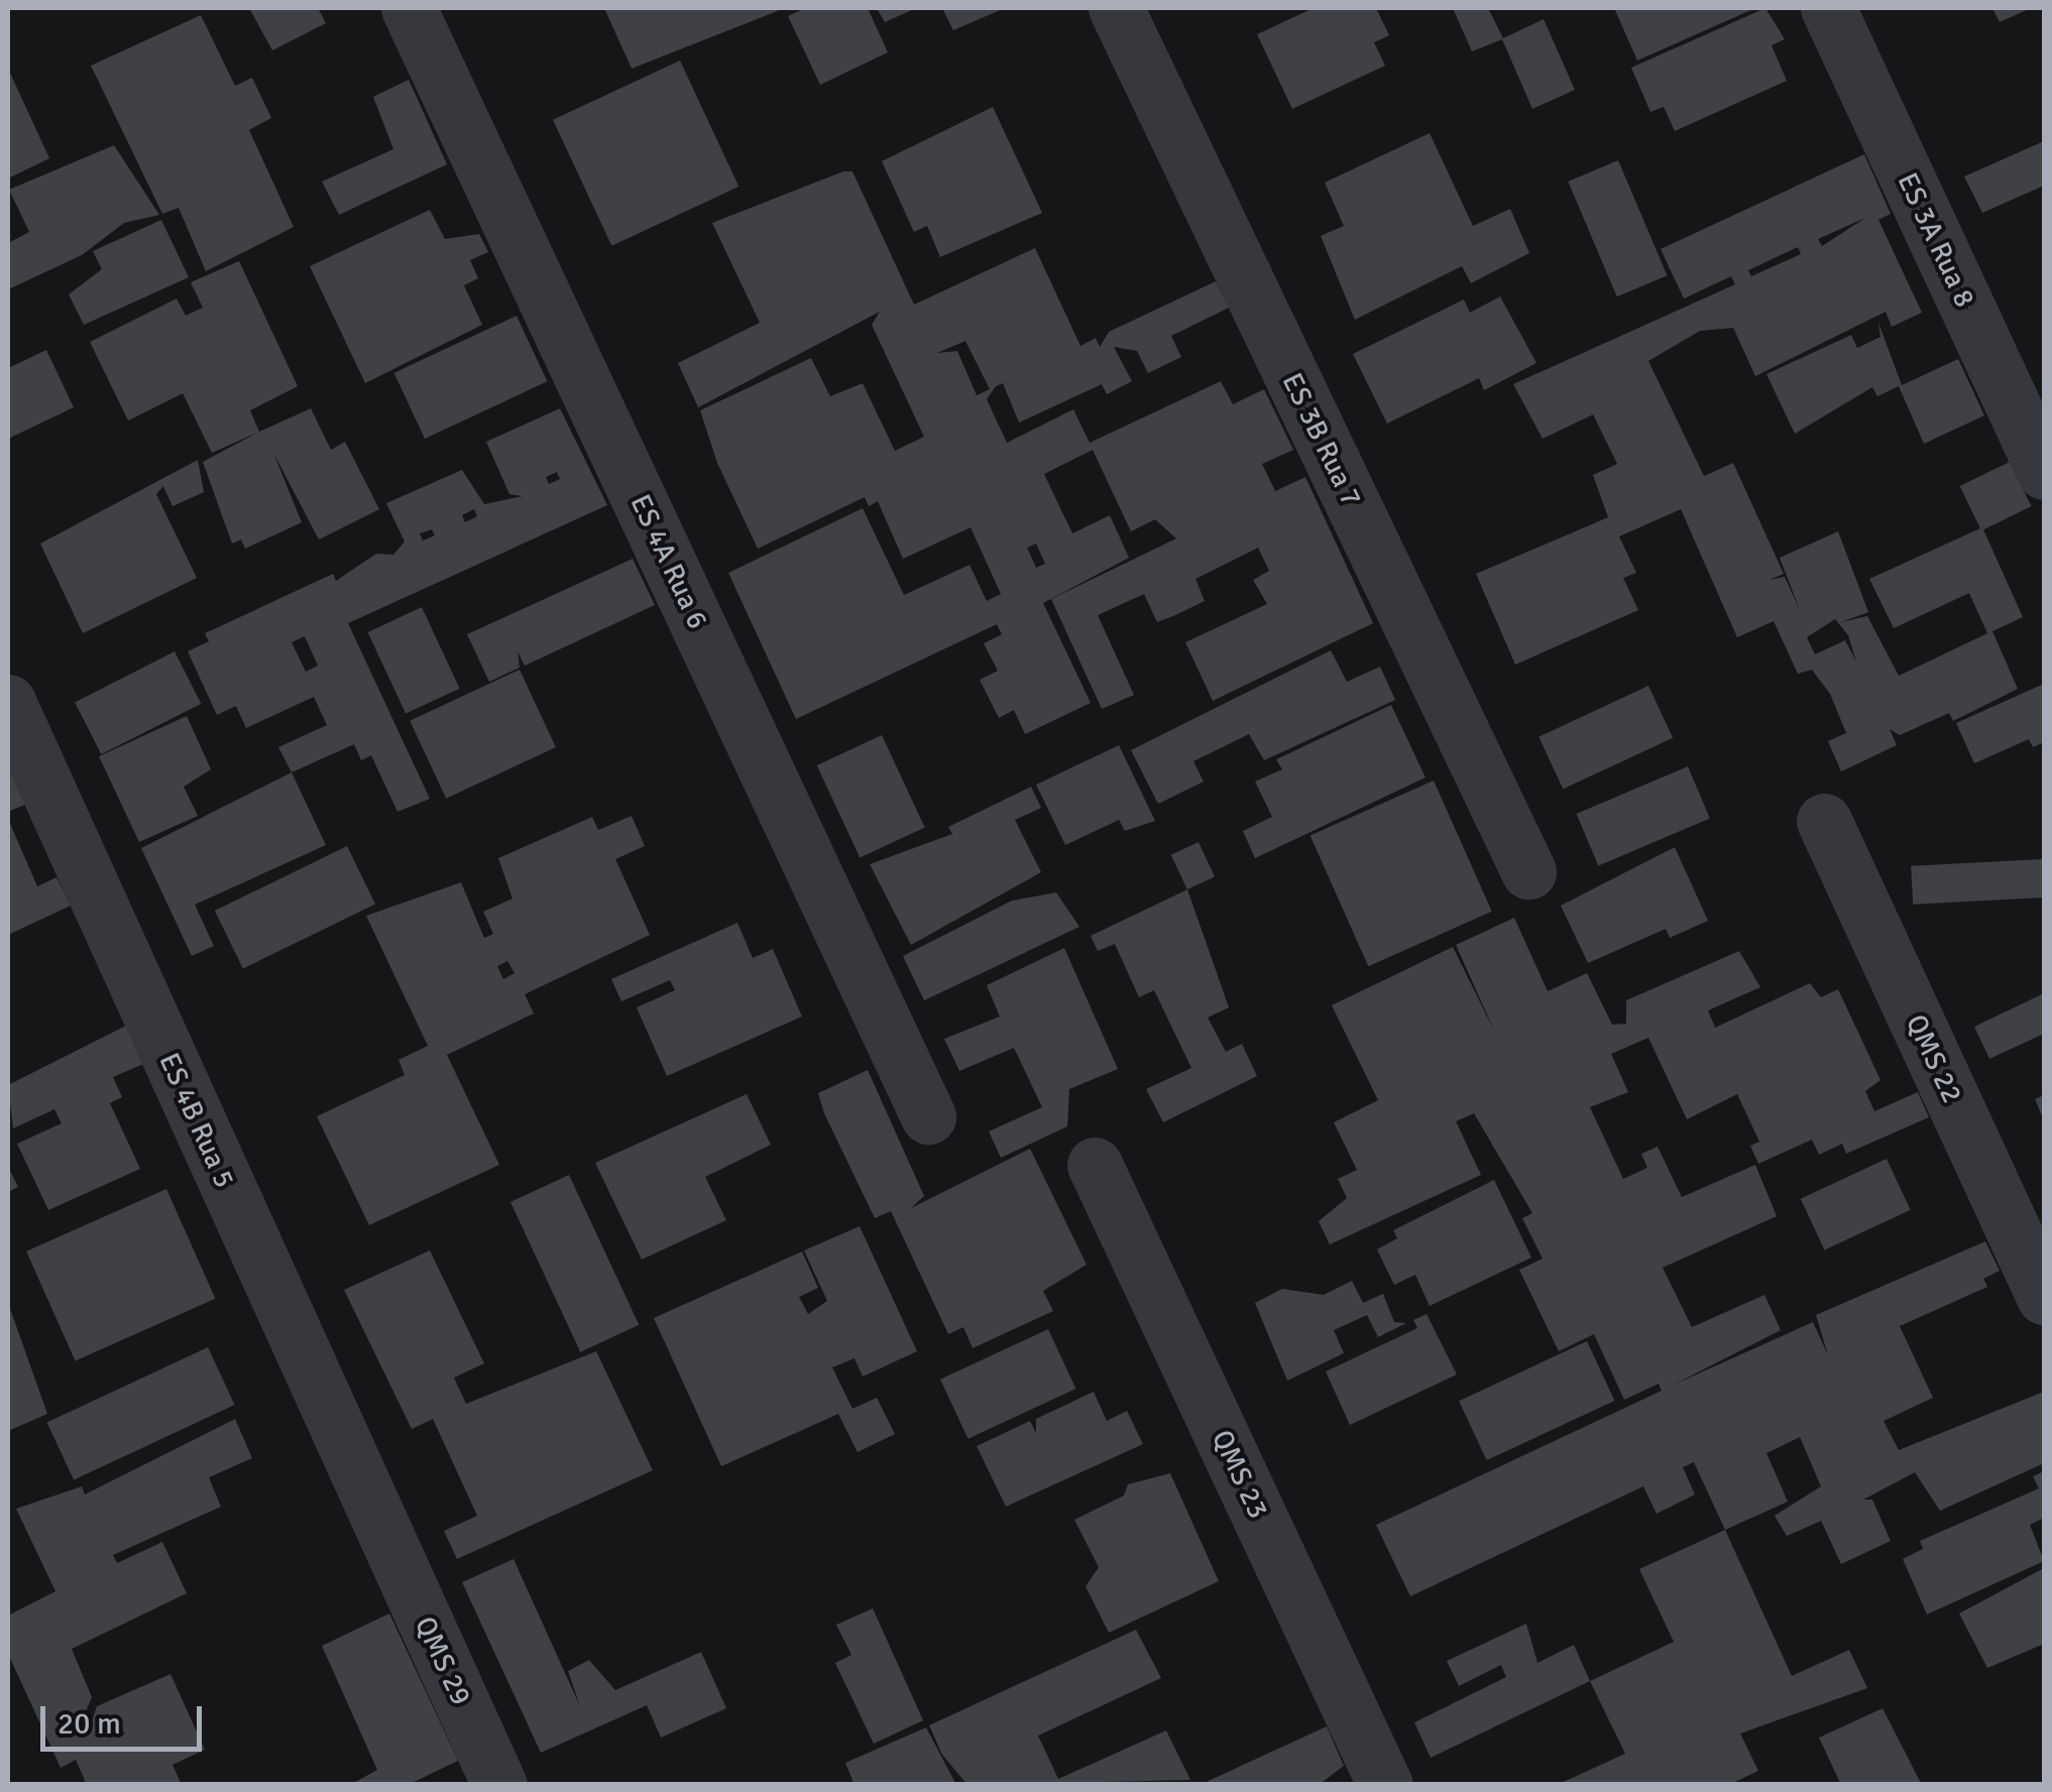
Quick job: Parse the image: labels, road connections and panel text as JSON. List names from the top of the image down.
{
  "streets": {
    "street": [
      "ES 3A Rua 8",
      "ES 3B Rua 7",
      "ES 4A Rua 6",
      "QMS 22",
      "ES 4B Rua 5",
      "QMS 23",
      "QMS 29"
    ]
  },
  "crossings": [
    ["ES 4B Rua 5", "QMS 29"]
  ],
  "scale_bar": "20 m"
}
